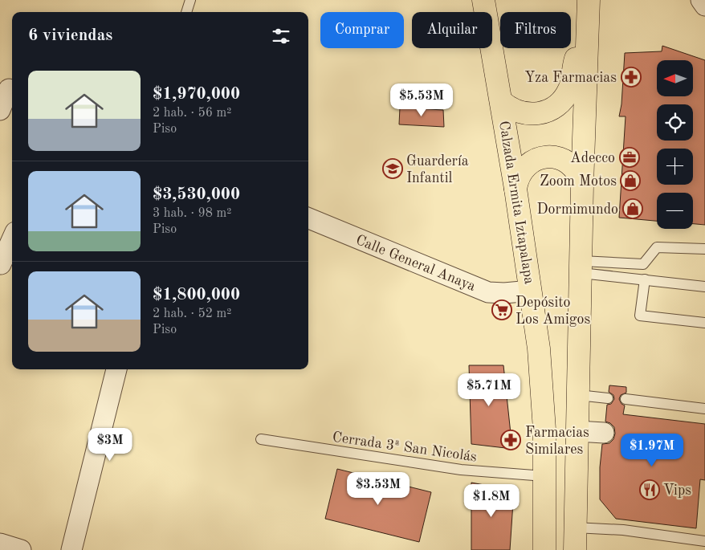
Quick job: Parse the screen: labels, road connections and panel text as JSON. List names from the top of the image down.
{
  "streets": {
    "main road": ["Calzada Ermita Iztapalapa"],
    "street": ["Calle General Anaya"],
    "lane": ["Cerrada 3ª San Nicolás"]
  },
  "crossings": [
    ["Calzada Ermita Iztapalapa", "Calle General Anaya"],
    ["Calzada Ermita Iztapalapa", "Cerrada 3ª San Nicolás"]
  ],
  "places": {
    "pharmacy": ["Yza Farmacias", "Farmacias Similares"],
    "office": ["Adecco"],
    "school or university": ["Guardería Infantil"],
    "shop": ["Zoom Motos", "Dormimundo"],
    "supermarket": ["Depósito Los Amigos"],
    "restaurant": ["Vips"]
  },
  "north": "left",
  "page": {
    "chip": ["Comprar", "Alquilar", "Filtros"],
    "heading": "6 viviendas",
    "map_buttons": ["+", "−"],
    "list": [
      {
        "name": "$1,970,000",
        "note": "2 hab. · 56 m² · Piso"
      },
      {
        "name": "$3,530,000",
        "note": "3 hab. · 98 m² · Piso"
      },
      {
        "name": "$1,800,000",
        "note": "2 hab. · 52 m² · Piso"
      }
    ],
    "price": [
      "$5.53M",
      "$5.71M",
      "$3M",
      "$1.97M",
      "$3.53M",
      "$1.8M"
    ]
  }
}
